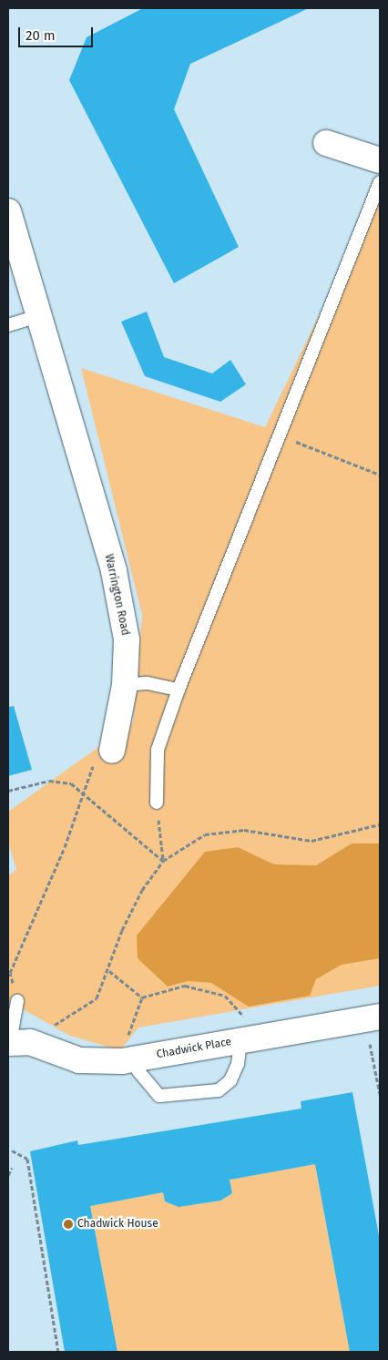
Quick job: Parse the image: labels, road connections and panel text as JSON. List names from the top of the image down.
{
  "streets": {
    "street": ["Warrington Road", "Chadwick Place"]
  },
  "places": ["Chadwick House"],
  "scale_bar": "20 m"
}
